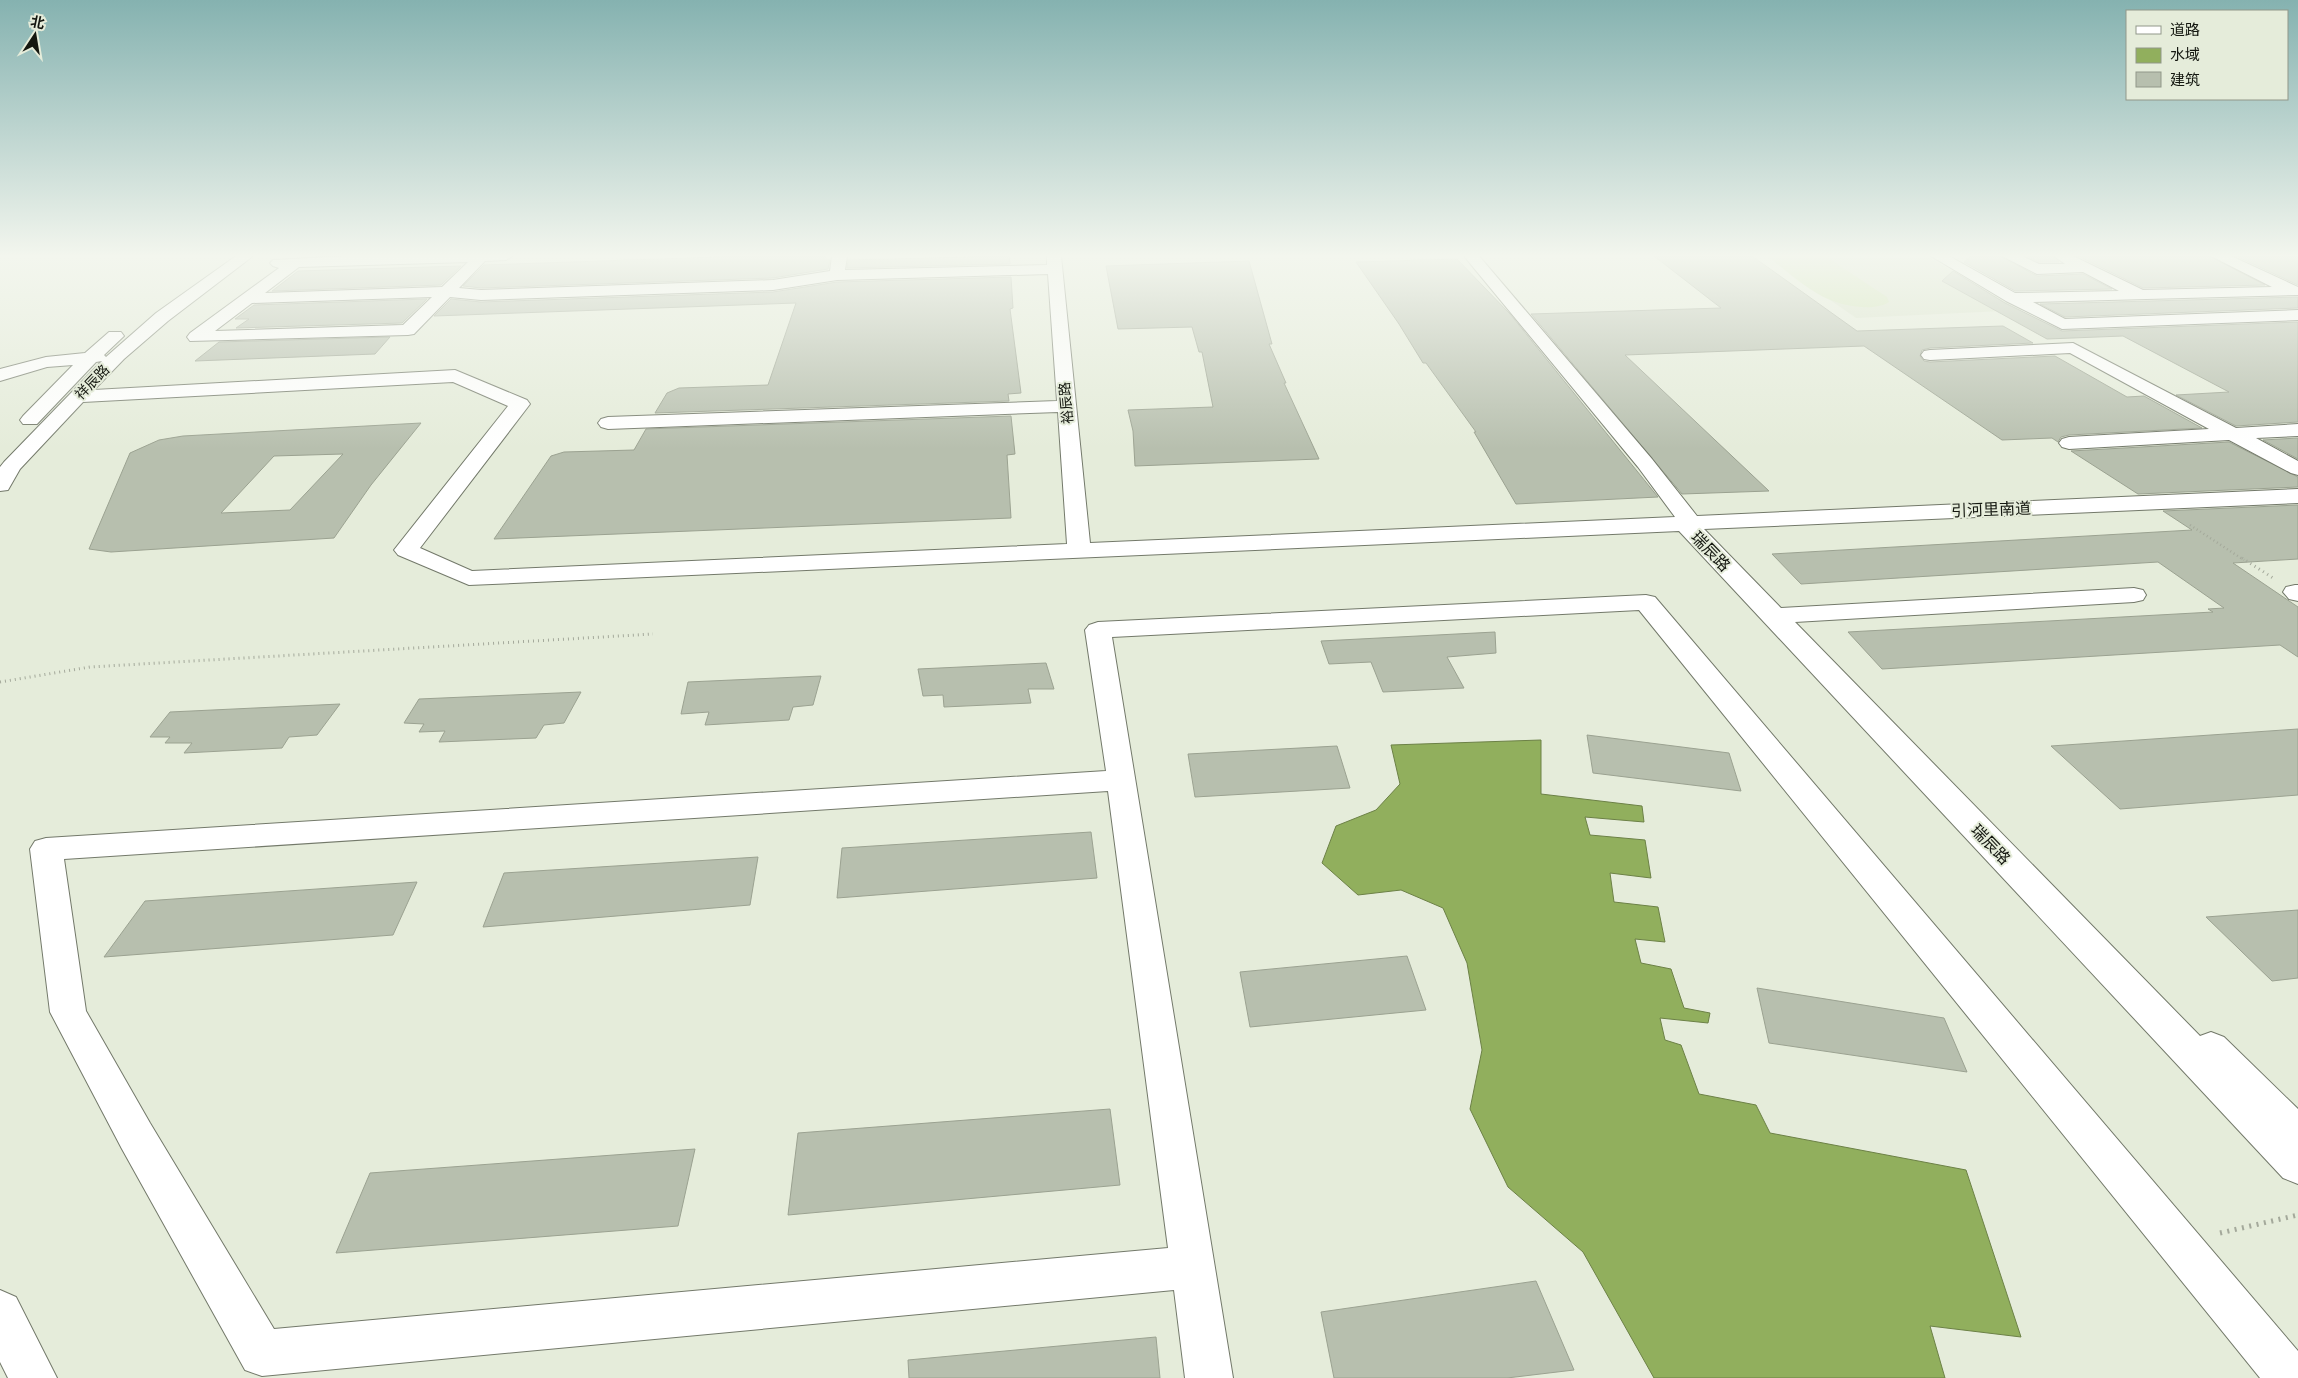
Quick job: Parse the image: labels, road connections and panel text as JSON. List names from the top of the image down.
{
  "streets": {
    "street": [
      "祥辰路",
      "裕辰路",
      "引河里南道",
      "瑞辰路"
    ]
  },
  "crossings": [
    ["祥辰路", "引河里南道"],
    ["裕辰路", "引河里南道"],
    ["引河里南道", "瑞辰路"]
  ],
  "legend": ["道路", "水域", "建筑"],
  "north": "top"
}
